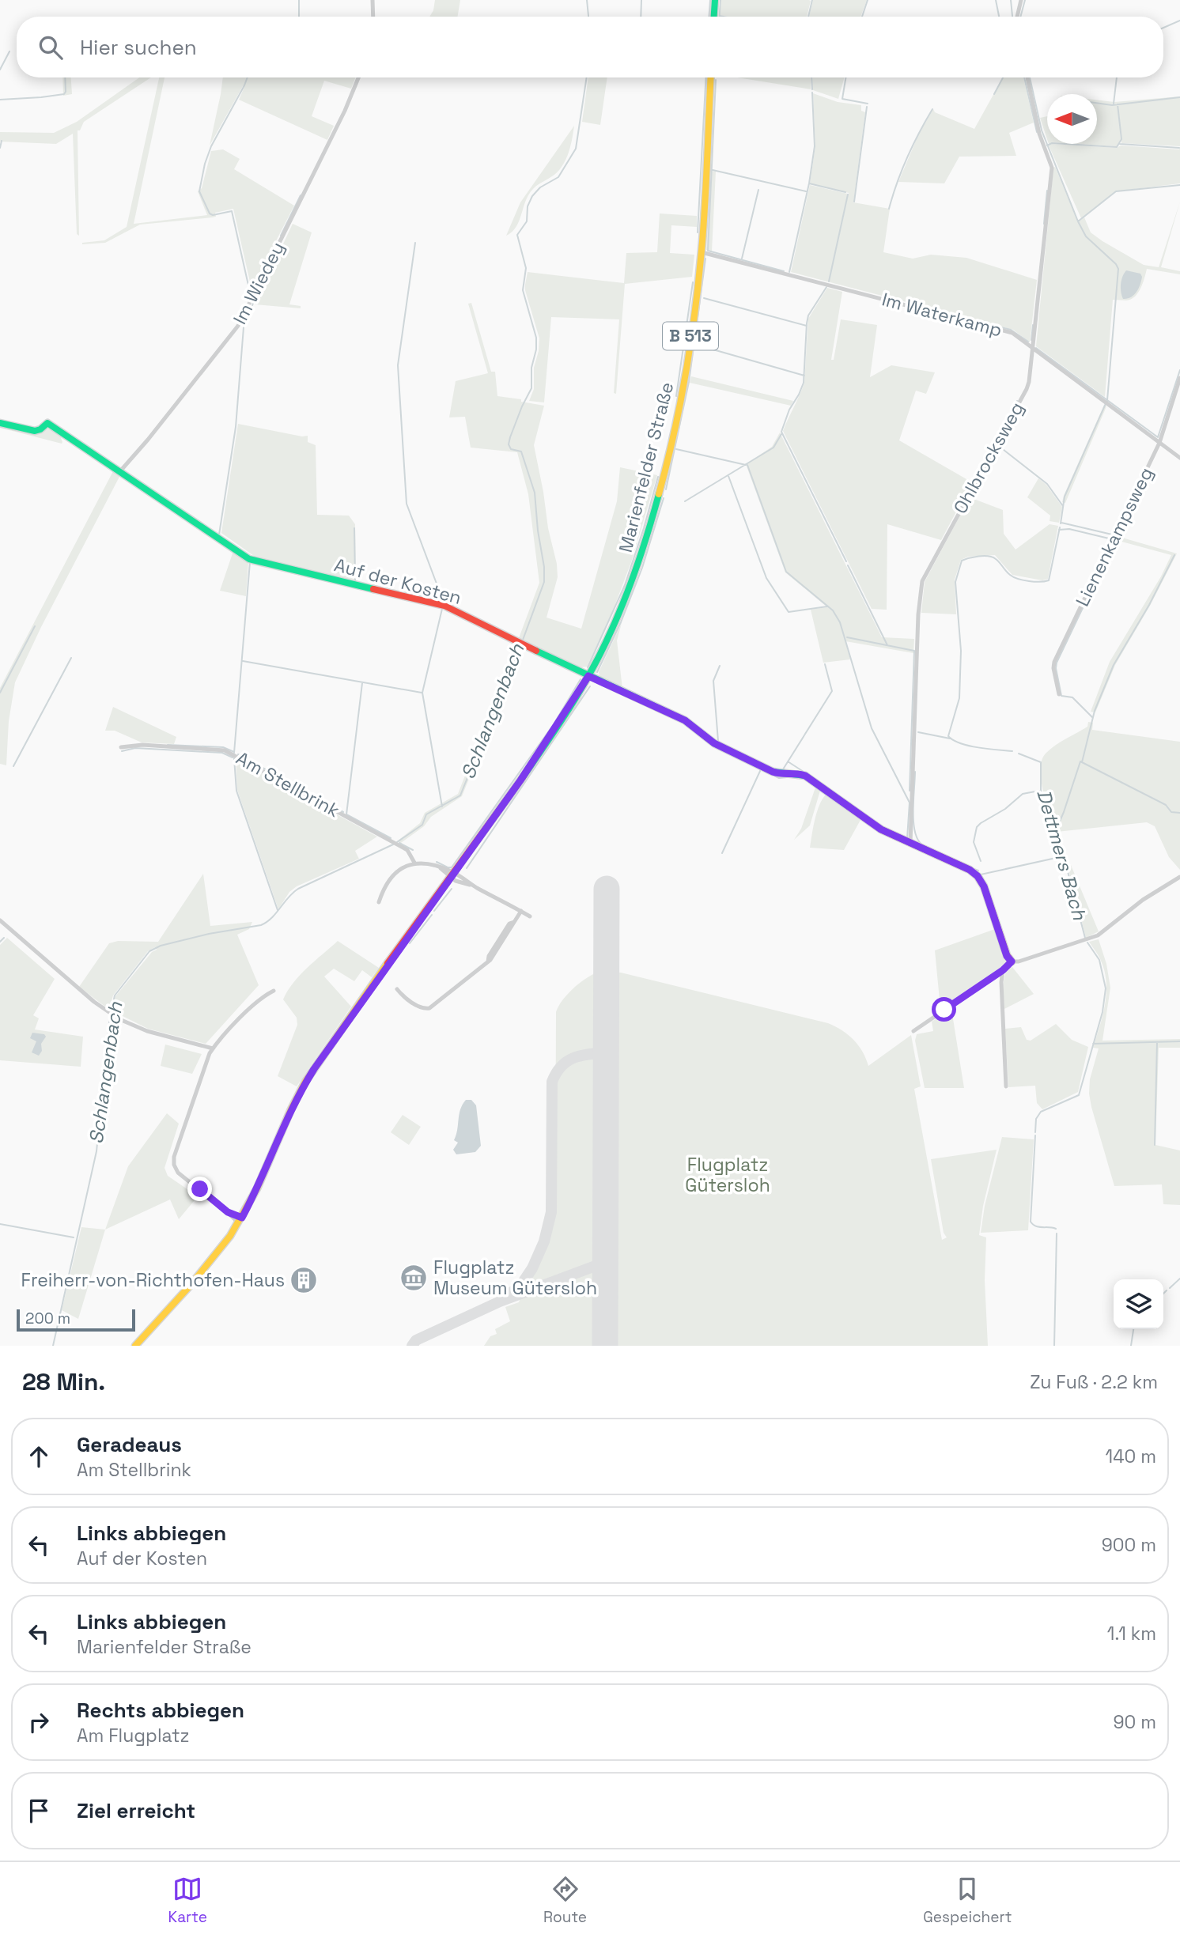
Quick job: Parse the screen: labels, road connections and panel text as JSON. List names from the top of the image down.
{
  "streets": {
    "main road": ["B 513", "Marienfelder Straße", "Auf der Kosten"],
    "street": [
      "Im Wiedey",
      "Im Waterkamp",
      "Ohlbrocksweg",
      "Lienenkampsweg",
      "Am Stellbrink"
    ]
  },
  "crossings": [
    ["Im Wiedey", "Auf der Kosten"],
    ["Im Waterkamp", "Ohlbrocksweg"],
    ["Im Waterkamp", "Marienfelder Straße"],
    ["Im Waterkamp", "Lienenkampsweg"],
    ["B 513", "Marienfelder Straße"],
    ["Ohlbrocksweg", "Auf der Kosten"],
    ["Marienfelder Straße", "Auf der Kosten"]
  ],
  "water": ["Schlangenbach", "Dettmers Bach"],
  "parks": ["Flugplatz Gütersloh"],
  "places": {
    "museum": ["Flugplatz Museum Gütersloh"],
    "building": ["Freiherr-von-Richthofen-Haus"]
  },
  "scale_bar": "200 m",
  "north": "left",
  "page": {
    "search": "Hier suchen",
    "scale": "200 m",
    "heading": ["28 Min.", "Zu Fuß · 2.2 km"],
    "list": [
      ["Geradeaus", "Am Stellbrink", "140 m"],
      ["Links abbiegen", "Auf der Kosten", "900 m"],
      ["Links abbiegen", "Marienfelder Straße", "1.1 km"],
      ["Rechts abbiegen", "Am Flugplatz", "90 m"],
      "Ziel erreicht"
    ],
    "nav": ["Karte", "Route", "Gespeichert"]
  }
}
